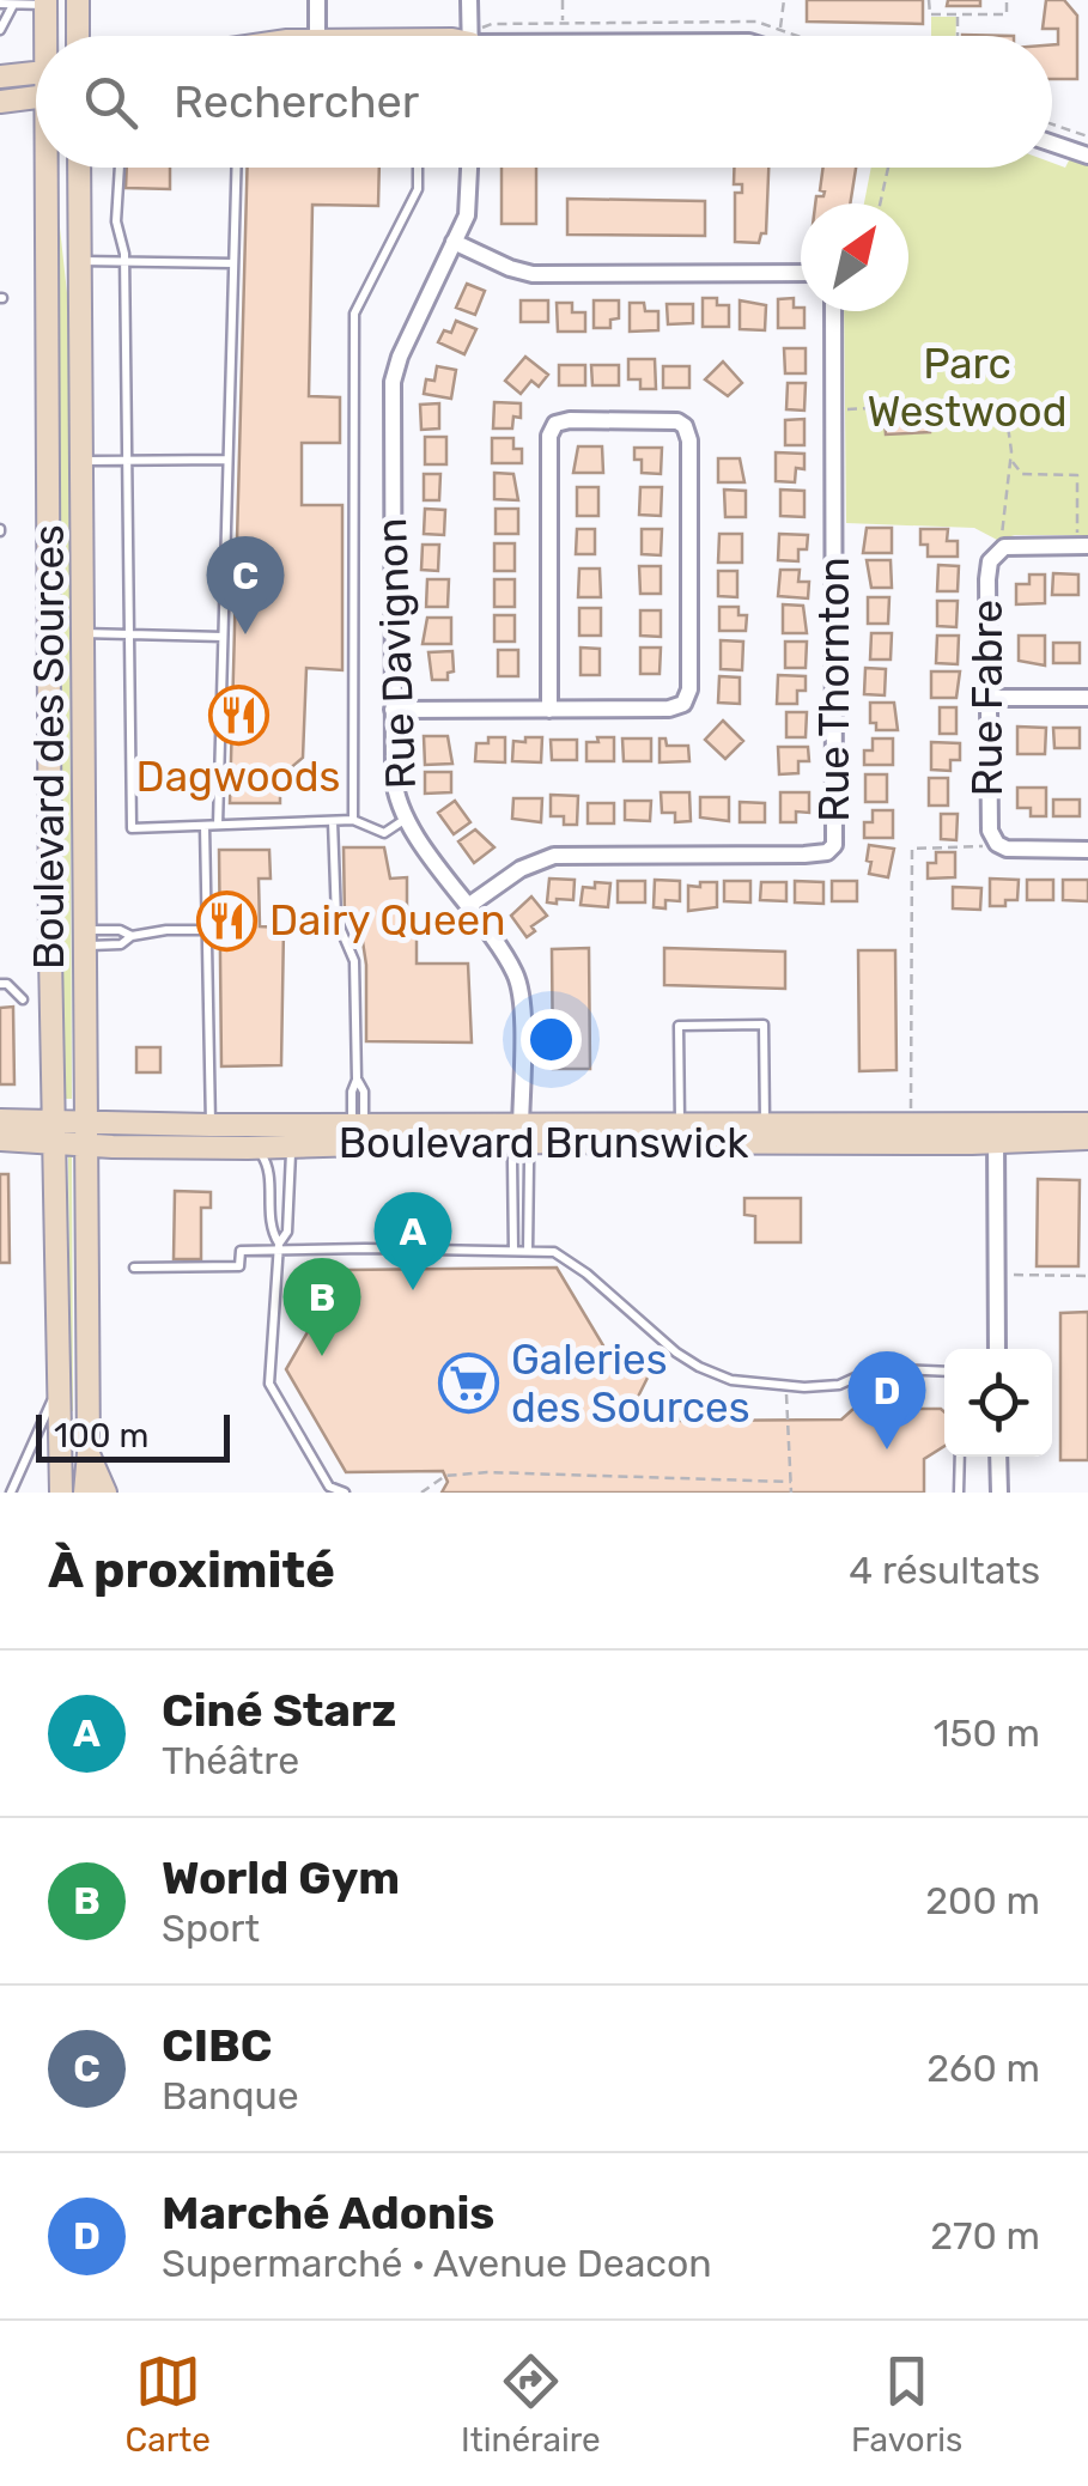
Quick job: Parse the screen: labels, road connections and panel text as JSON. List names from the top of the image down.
{
  "streets": {
    "main road": ["Boulevard des Sources", "Boulevard Brunswick"],
    "street": ["Rue Davignon", "Rue Thornton", "Rue Fabre"]
  },
  "crossings": [
    ["Rue Davignon", "Rue Thornton"],
    ["Rue Davignon", "Boulevard Brunswick"],
    ["Boulevard des Sources", "Boulevard Brunswick"]
  ],
  "parks": ["Parc Westwood"],
  "places": {
    "restaurant": ["Dagwoods", "Dairy Queen"],
    "supermarket": ["Galeries des Sources"]
  },
  "scale_bar": "100 m",
  "north": "top right",
  "page": {
    "search": "Rechercher",
    "pins": [
      "C",
      "A",
      "B",
      "D"
    ],
    "scale": "100 m",
    "heading": ["À proximité", "4 résultats"],
    "list": [
      {
        "mark": "A",
        "name": "Ciné Starz",
        "note": "Théâtre",
        "value": "150 m"
      },
      {
        "mark": "B",
        "name": "World Gym",
        "note": "Sport",
        "value": "200 m"
      },
      {
        "mark": "C",
        "name": "CIBC",
        "note": "Banque",
        "value": "260 m"
      },
      {
        "mark": "D",
        "name": "Marché Adonis",
        "note": "Supermarché · Avenue Deacon",
        "value": "270 m"
      }
    ],
    "nav": ["Carte", "Itinéraire", "Favoris"]
  }
}
